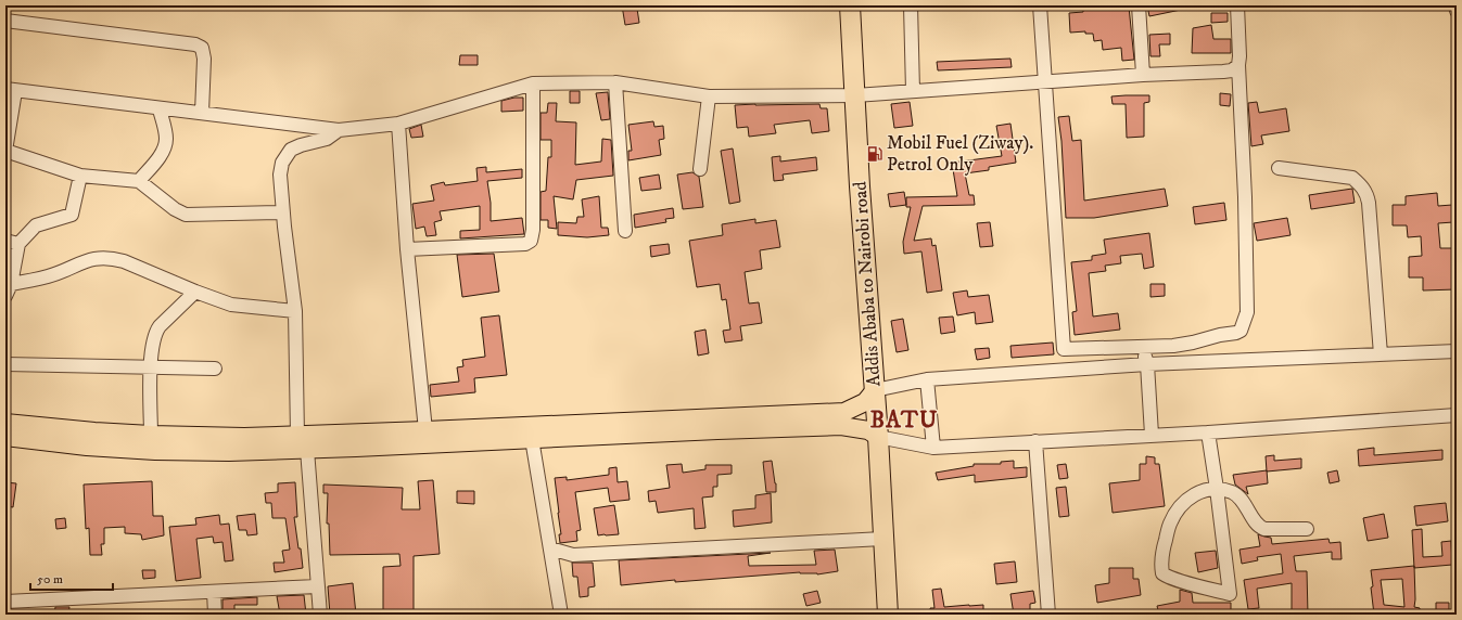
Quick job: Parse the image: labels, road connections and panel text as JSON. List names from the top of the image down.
{
  "streets": {
    "highway": ["Addis Ababa to Nairobi road"]
  },
  "districts": ["BATU"],
  "places": {
    "fuel station": ["Mobil Fuel (Ziway). Petrol Only"]
  },
  "scale_bar": "50 m"
}
